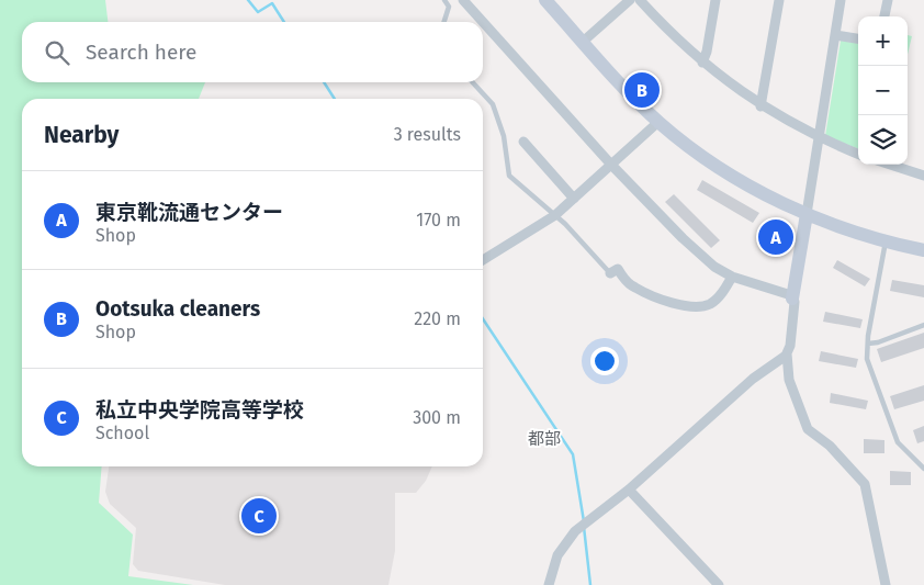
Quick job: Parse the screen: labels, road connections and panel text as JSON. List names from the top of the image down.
{
  "districts": ["都部"],
  "page": {
    "map_buttons": ["+", "−"],
    "search": "Search here",
    "pins": ["B", "A", "C"],
    "heading": ["Nearby", "3 results"],
    "list": [
      {
        "mark": "A",
        "name": "東京靴流通センター",
        "note": "Shop",
        "value": "170 m"
      },
      {
        "mark": "B",
        "name": "Ootsuka cleaners",
        "note": "Shop",
        "value": "220 m"
      },
      {
        "mark": "C",
        "name": "私立中央学院高等学校",
        "note": "School",
        "value": "300 m"
      }
    ]
  }
}
